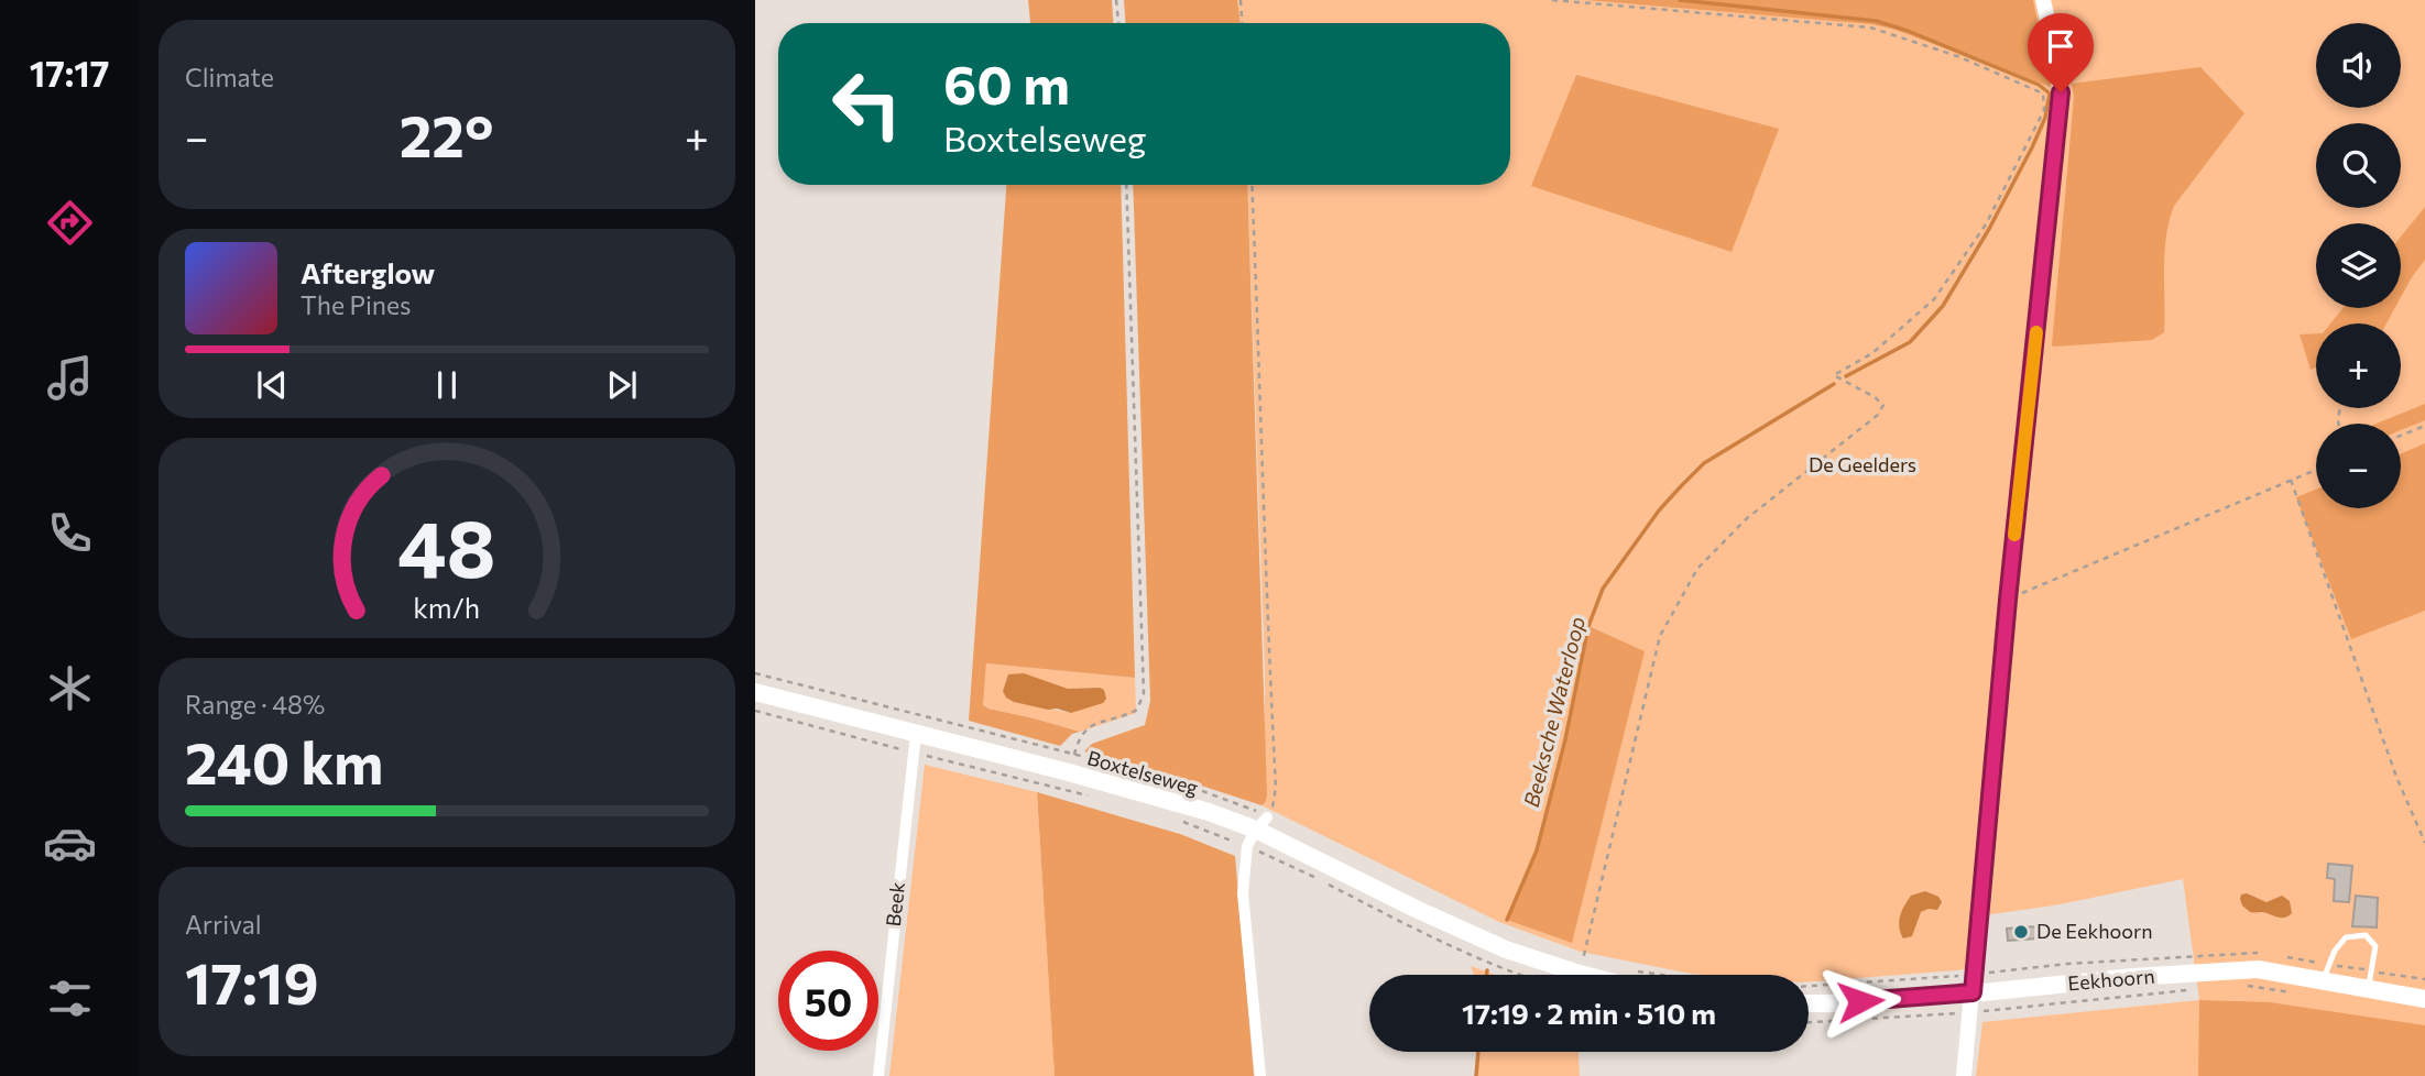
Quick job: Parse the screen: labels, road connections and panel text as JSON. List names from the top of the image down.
{
  "streets": {
    "main road": ["Boxtelseweg", "Eekhoorn"],
    "street": ["Beek"]
  },
  "crossings": [
    ["Boxtelseweg", "Beek"]
  ],
  "water": ["Beeksche Waterloop"],
  "parks": ["De Geelders"],
  "places": ["De Eekhoorn"],
  "page": {
    "tabs": "17:17",
    "tile": [
      "Climate",
      ["Range · 48%", "240 km"],
      ["Arrival", "17:19"]
    ],
    "map_buttons": ["+", "−"],
    "turn": ["60 m", "Boxtelseweg"],
    "heat": ["−", "22°", "+"],
    "song": ["Afterglow", "The Pines"],
    "limit": "50",
    "trip": "17:19 · 2 min · 510 m",
    "gauge": ["48", "km/h"]
  }
}
